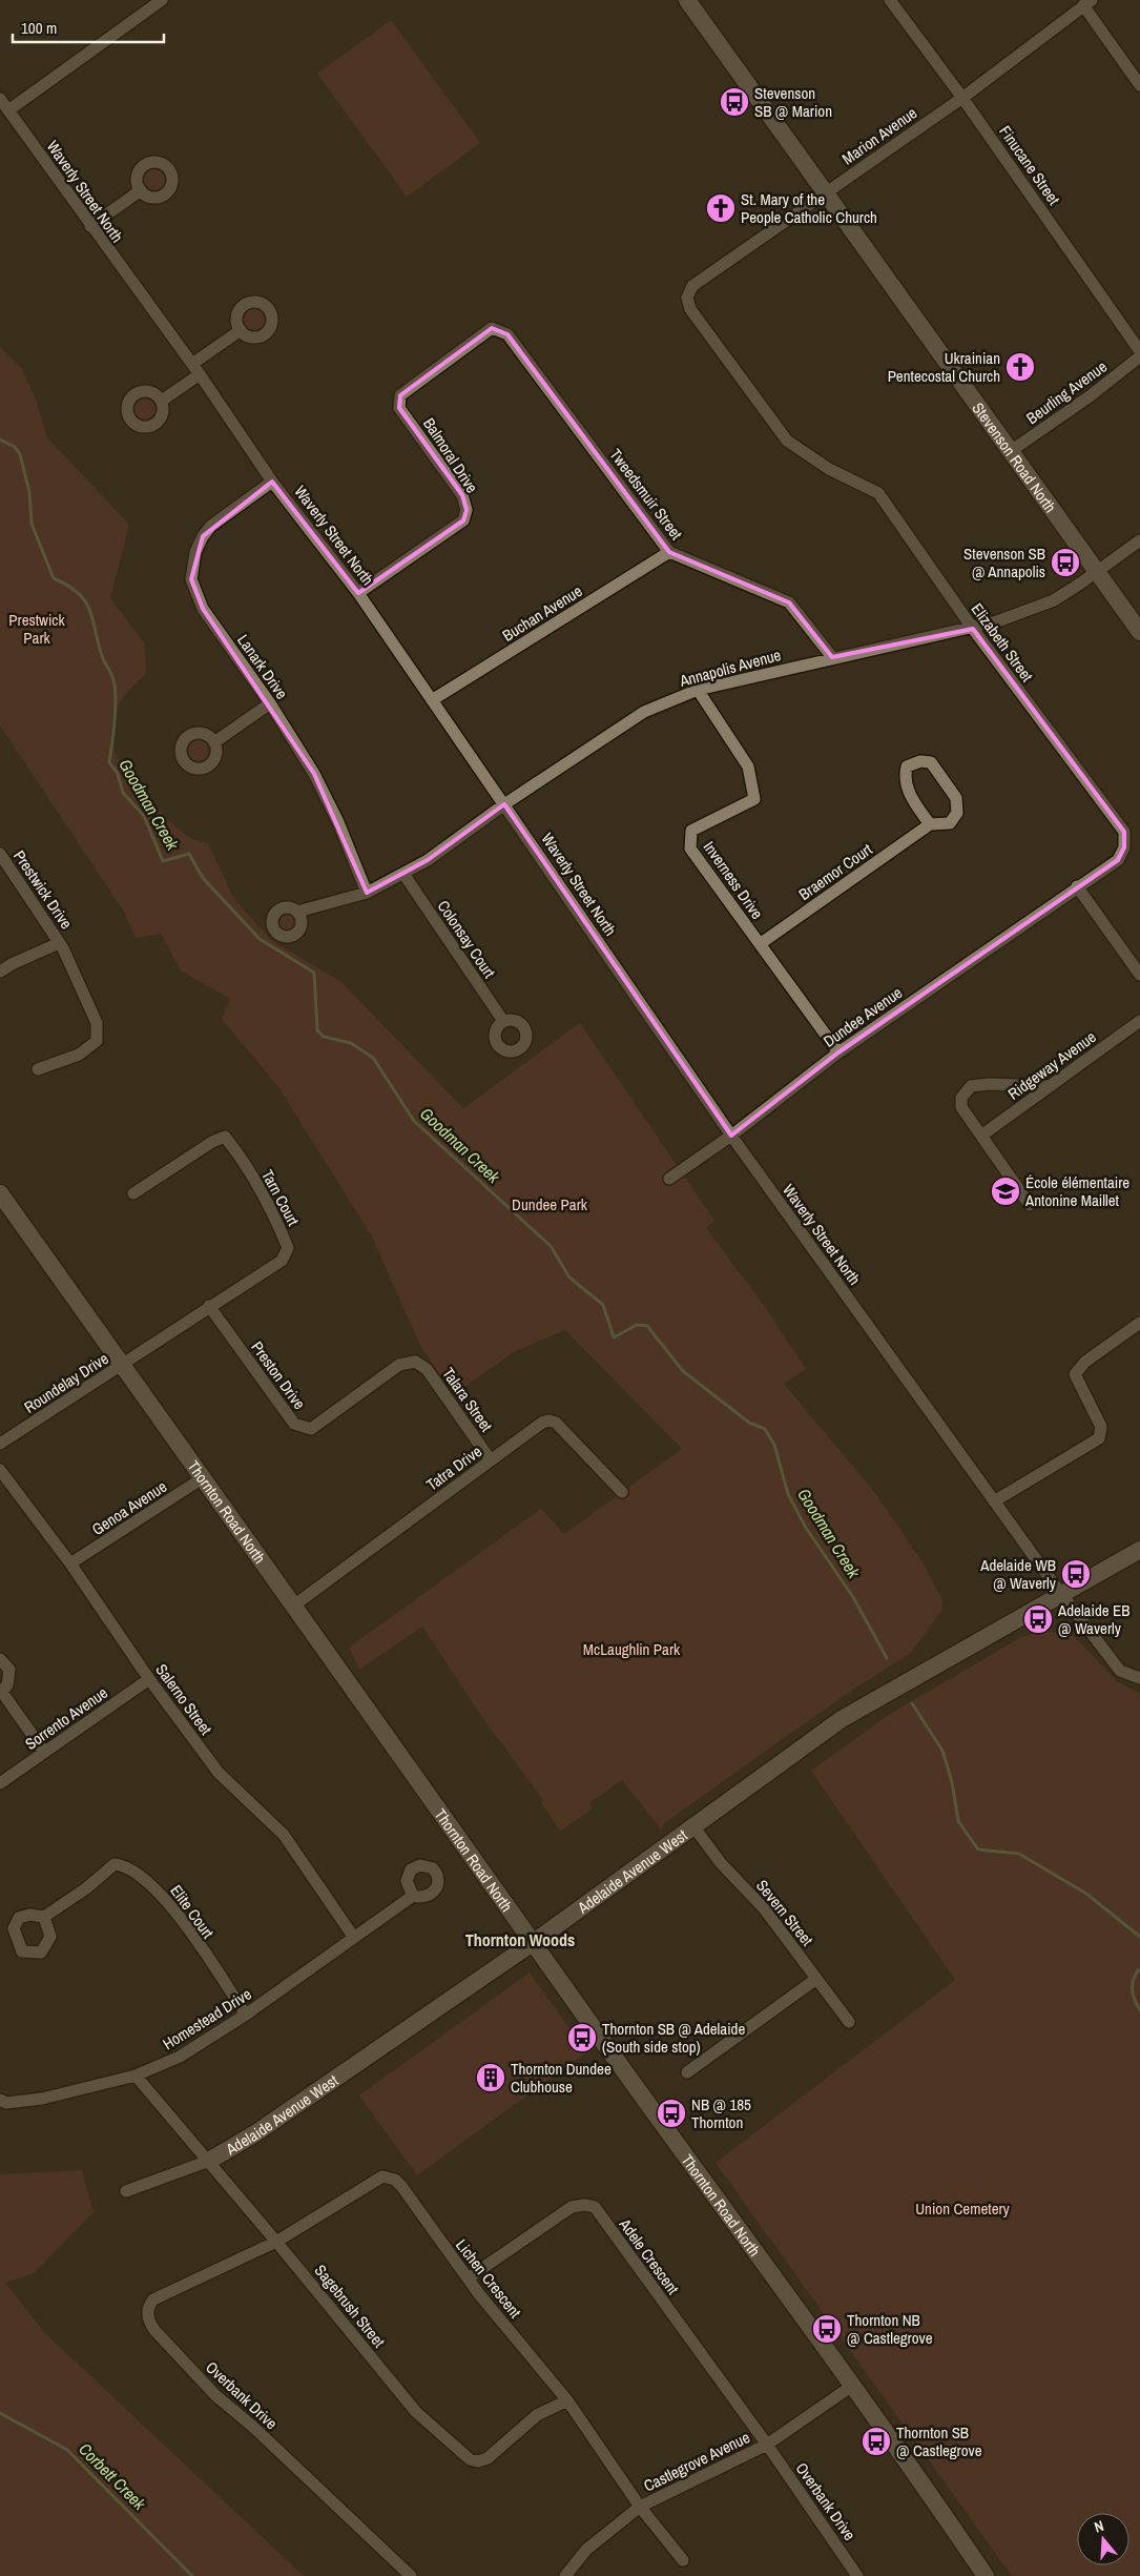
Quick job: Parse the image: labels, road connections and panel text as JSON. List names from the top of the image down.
{
  "streets": {
    "main road": ["Stevenson Road North", "Thornton Road North", "Adelaide Avenue West"],
    "street": [
      "Marion Avenue",
      "Finucane Street",
      "Waverly Street North",
      "Beurling Avenue",
      "Balmoral Drive",
      "Tweedsmuir Street",
      "Buchan Avenue",
      "Elizabeth Street",
      "Lanark Drive",
      "Annapolis Avenue",
      "Braemor Court",
      "Inverness Drive",
      "Prestwick Drive",
      "Colonsay Court",
      "Dundee Avenue",
      "Ridgeway Avenue",
      "Tarn Court",
      "Preston Drive",
      "Roundelay Drive",
      "Talara Street",
      "Tatra Drive",
      "Genoa Avenue",
      "Salerno Street",
      "Sorrento Avenue",
      "Elite Court",
      "Severn Street",
      "Homestead Drive",
      "Adele Crescent",
      "Lichen Crescent",
      "Sagebrush Street",
      "Overbank Drive",
      "Castlegrove Avenue"
    ]
  },
  "crossings": [
    ["Marion Avenue", "Finucane Street"],
    ["Marion Avenue", "Stevenson Road North"],
    ["Marion Avenue", "Elizabeth Street"],
    ["Waverly Street North", "Balmoral Drive"],
    ["Waverly Street North", "Buchan Avenue"],
    ["Waverly Street North", "Lanark Drive"],
    ["Waverly Street North", "Annapolis Avenue"],
    ["Waverly Street North", "Dundee Avenue"],
    ["Waverly Street North", "Adelaide Avenue West"],
    ["Beurling Avenue", "Stevenson Road North"],
    ["Balmoral Drive", "Tweedsmuir Street"],
    ["Stevenson Road North", "Annapolis Avenue"],
    ["Tweedsmuir Street", "Buchan Avenue"],
    ["Tweedsmuir Street", "Annapolis Avenue"],
    ["Elizabeth Street", "Annapolis Avenue"],
    ["Elizabeth Street", "Dundee Avenue"],
    ["Lanark Drive", "Annapolis Avenue"],
    ["Annapolis Avenue", "Inverness Drive"],
    ["Annapolis Avenue", "Colonsay Court"],
    ["Braemor Court", "Inverness Drive"],
    ["Inverness Drive", "Dundee Avenue"],
    ["Tarn Court", "Preston Drive"],
    ["Tarn Court", "Roundelay Drive"],
    ["Tarn Court", "Thornton Road North"],
    ["Preston Drive", "Talara Street"],
    ["Roundelay Drive", "Thornton Road North"],
    ["Talara Street", "Tatra Drive"],
    ["Tatra Drive", "Thornton Road North"],
    ["Genoa Avenue", "Thornton Road North"],
    ["Genoa Avenue", "Salerno Street"],
    ["Thornton Road North", "Adelaide Avenue West"],
    ["Thornton Road North", "Castlegrove Avenue"],
    ["Salerno Street", "Sorrento Avenue"],
    ["Salerno Street", "Homestead Drive"],
    ["Adelaide Avenue West", "Severn Street"],
    ["Adelaide Avenue West", "Sagebrush Street"],
    ["Elite Court", "Homestead Drive"],
    ["Homestead Drive", "Sagebrush Street"],
    ["Adele Crescent", "Lichen Crescent"],
    ["Adele Crescent", "Overbank Drive"],
    ["Adele Crescent", "Castlegrove Avenue"],
    ["Lichen Crescent", "Sagebrush Street"],
    ["Lichen Crescent", "Overbank Drive"],
    ["Lichen Crescent", "Castlegrove Avenue"],
    ["Sagebrush Street", "Overbank Drive"],
    ["Overbank Drive", "Castlegrove Avenue"]
  ],
  "districts": ["Thornton Woods"],
  "water": ["Goodman Creek", "Corbett Creek"],
  "parks": [
    "Prestwick Park",
    "Dundee Park",
    "McLaughlin Park",
    "Union Cemetery"
  ],
  "places": {
    "bus stop": [
      "Stevenson SB @ Marion",
      "Stevenson SB @ Annapolis",
      "Adelaide WB @ Waverly",
      "Adelaide EB @ Waverly",
      "Thornton SB @ Adelaide (South side stop)",
      "NB @ 185 Thornton",
      "Thornton NB @ Castlegrove",
      "Thornton SB @ Castlegrove"
    ],
    "church": ["St. Mary of the People Catholic Church", "Ukrainian Pentecostal Church"],
    "school or university": ["École élémentaire Antonine Maillet"],
    "building": ["Thornton Dundee Clubhouse"]
  },
  "scale_bar": "100 m",
  "north": "top"
}
